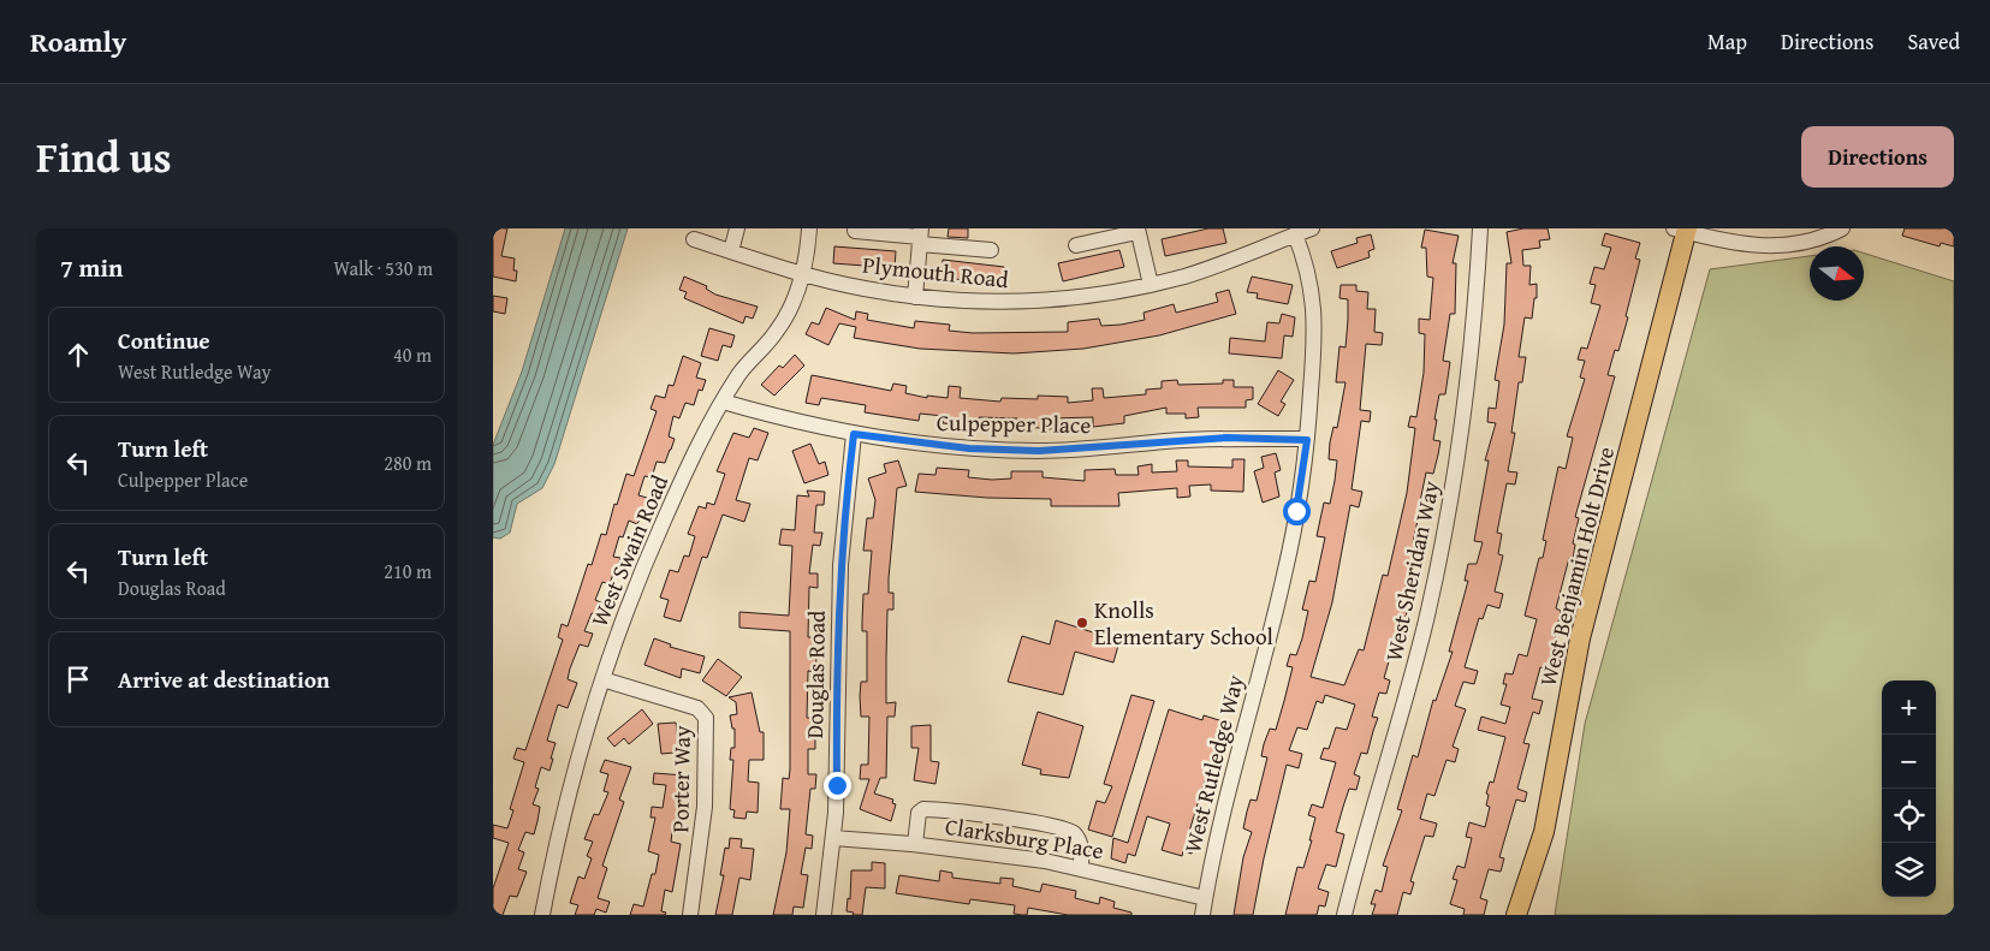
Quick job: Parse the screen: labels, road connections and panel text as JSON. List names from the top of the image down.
{
  "streets": {
    "main road": ["West Benjamin Holt Drive"],
    "street": [
      "Plymouth Road",
      "Culpepper Place",
      "West Swain Road",
      "West Sheridan Way",
      "Douglas Road",
      "West Rutledge Way",
      "Porter Way",
      "Clarksburg Place"
    ]
  },
  "crossings": [
    ["Plymouth Road", "West Swain Road"],
    ["Plymouth Road", "West Rutledge Way"],
    ["Culpepper Place", "West Swain Road"],
    ["Culpepper Place", "Douglas Road"],
    ["Culpepper Place", "West Rutledge Way"],
    ["West Swain Road", "Porter Way"],
    ["Douglas Road", "Clarksburg Place"],
    ["West Rutledge Way", "Clarksburg Place"]
  ],
  "places": ["Knolls Elementary School"],
  "north": "right",
  "page": {
    "header": "Roamly",
    "nav": ["Map", "Directions", "Saved"],
    "title": "Find us",
    "buttons": "Directions",
    "heading": ["7 min", "Walk · 530 m"],
    "list": [
      ["Continue", "West Rutledge Way", "40 m"],
      ["Turn left", "Culpepper Place", "280 m"],
      ["Turn left", "Douglas Road", "210 m"],
      "Arrive at destination"
    ],
    "map_buttons": ["+", "−"]
  }
}
